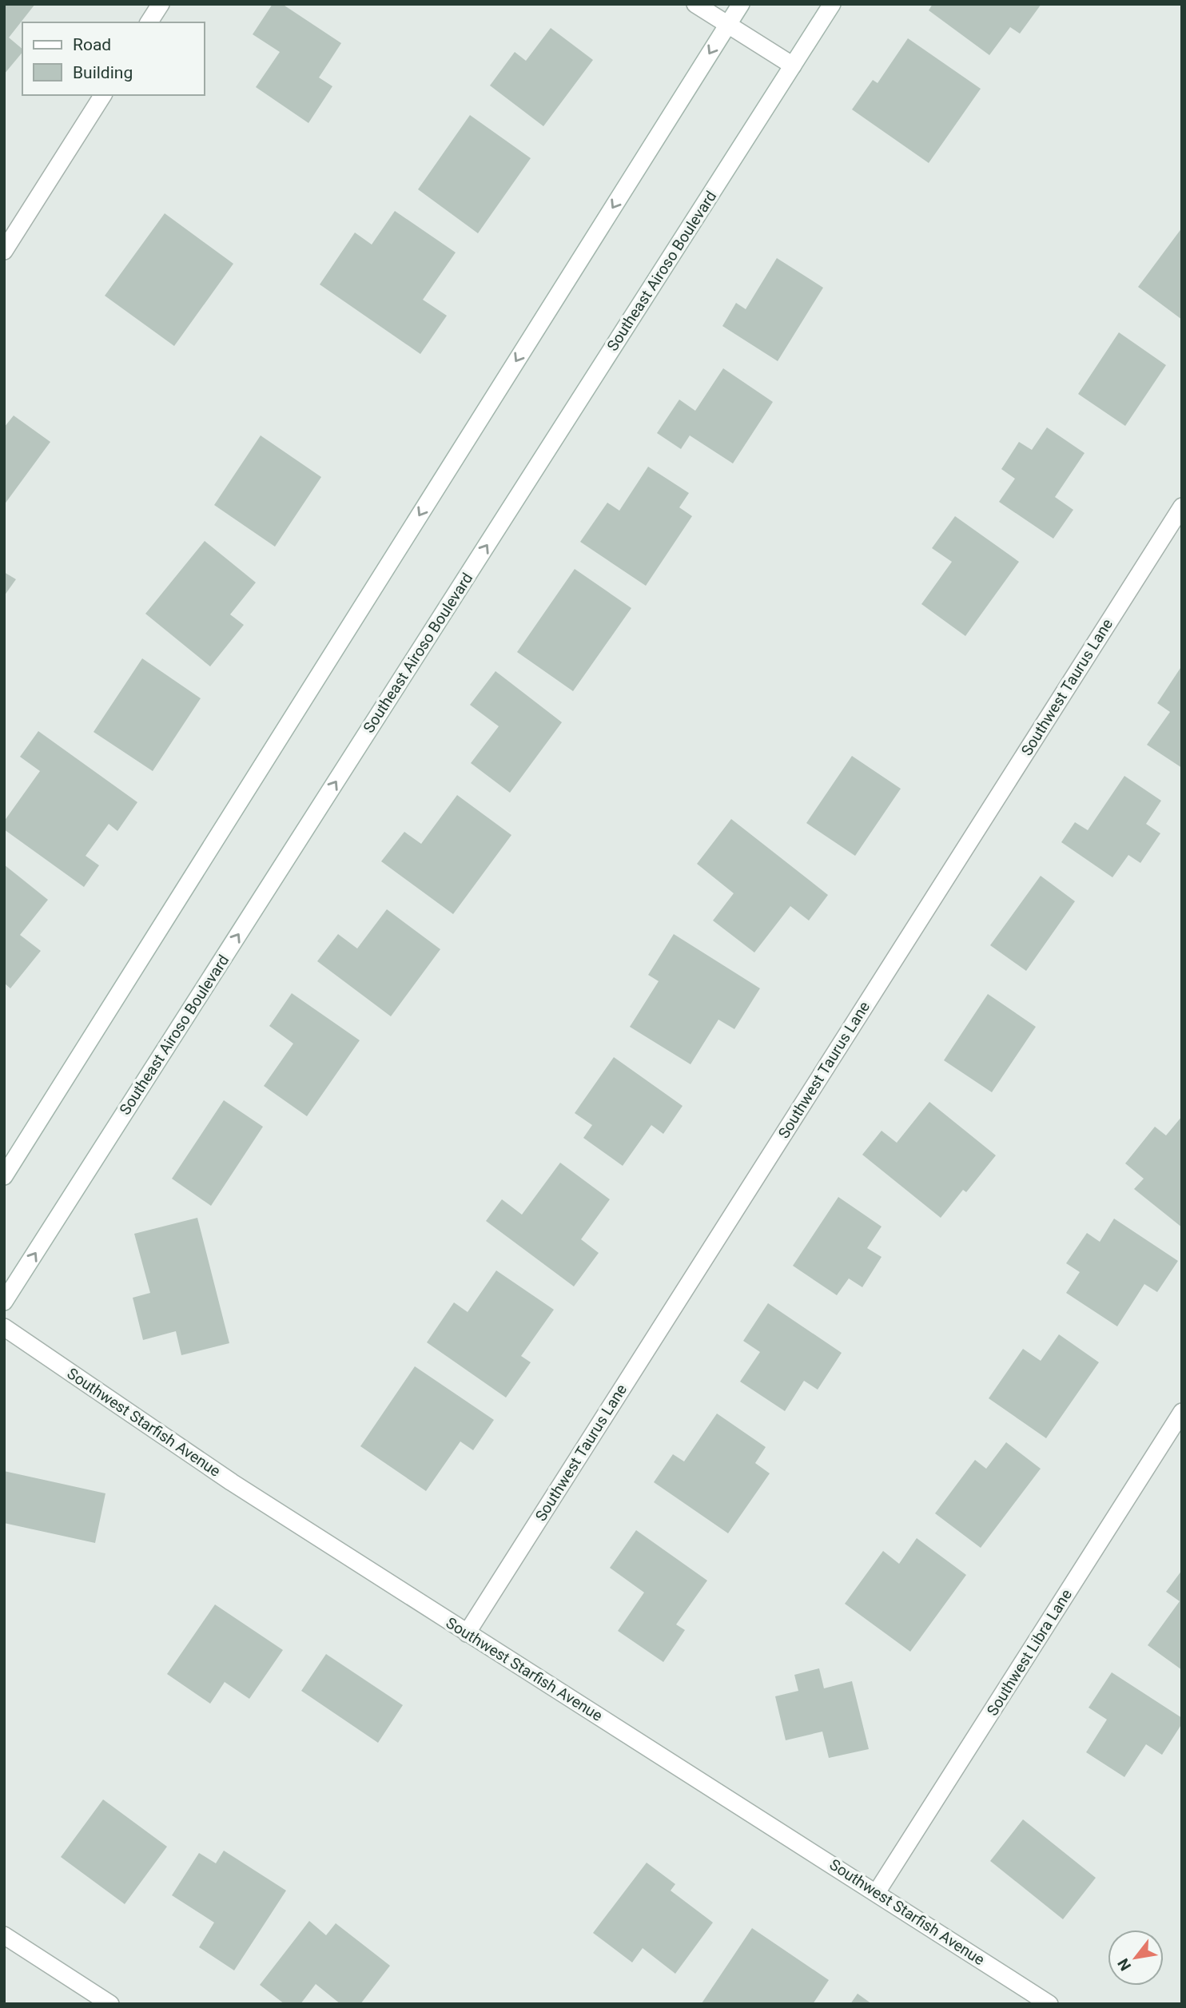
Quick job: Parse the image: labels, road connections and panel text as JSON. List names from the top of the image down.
{
  "streets": {
    "street": [
      "Southeast Airoso Boulevard",
      "Southwest Taurus Lane",
      "Southwest Starfish Avenue",
      "Southwest Libra Lane"
    ]
  },
  "crossings": [
    ["Southwest Taurus Lane", "Southwest Starfish Avenue"],
    ["Southwest Starfish Avenue", "Southwest Libra Lane"]
  ],
  "legend": ["Road", "Building"],
  "north": "bottom left"
}
